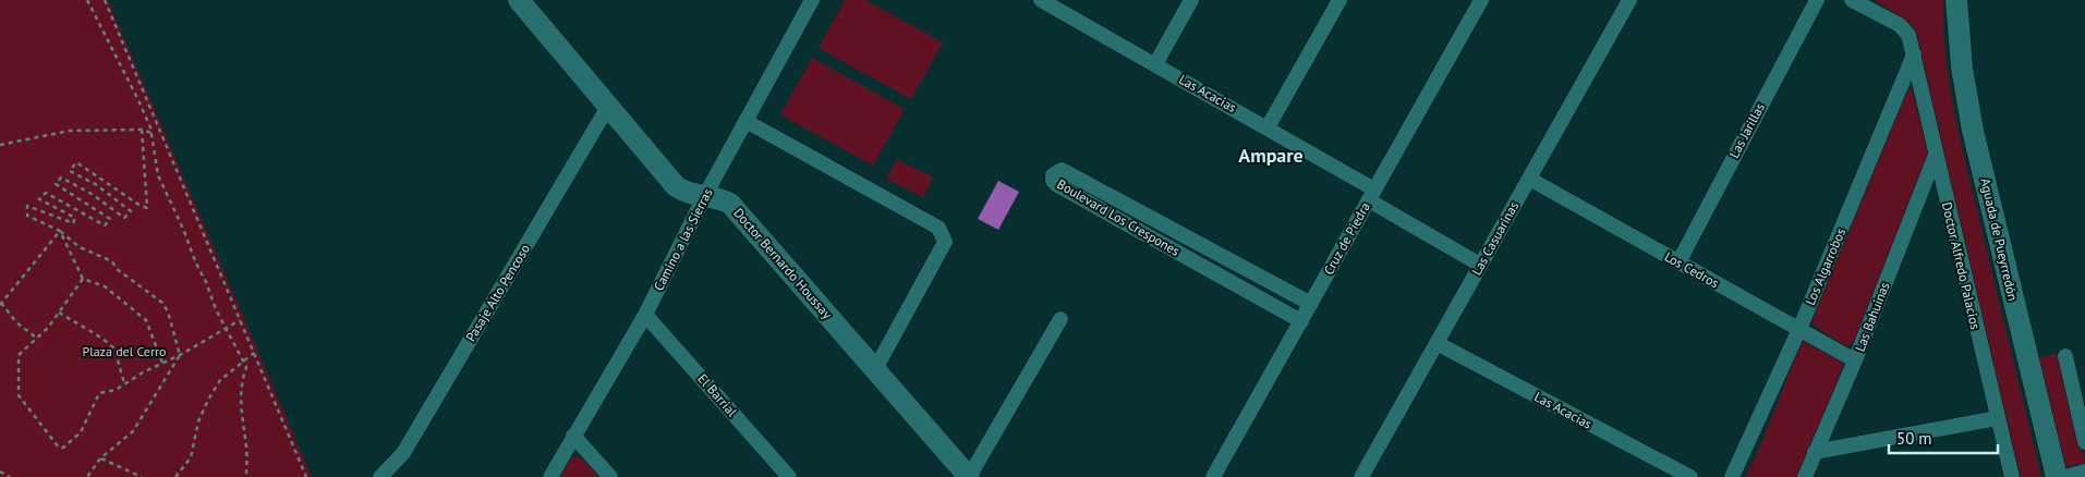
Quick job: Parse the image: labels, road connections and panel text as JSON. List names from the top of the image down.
{
  "streets": {
    "street": [
      "Las Acacias",
      "Las Jarillas",
      "Boulevard Los Crespones",
      "Cruz de Piedra",
      "Las Casuarinas",
      "Camino a las Sierras",
      "Aguada de Pueyrredón",
      "Doctor Bernardo Houssay",
      "Doctor Alfredo Palacios",
      "Los Algarrobos",
      "Los Cedros",
      "Pasaje Alto Pencoso",
      "Las Bahuinas",
      "El Barrial"
    ]
  },
  "crossings": [
    ["Las Acacias", "Cruz de Piedra"],
    ["Las Acacias", "Las Casuarinas"],
    ["Las Jarillas", "Los Cedros"],
    ["Boulevard Los Crespones", "Cruz de Piedra"],
    ["Las Casuarinas", "Los Cedros"],
    ["Camino a las Sierras", "Doctor Bernardo Houssay"],
    ["Camino a las Sierras", "El Barrial"],
    ["Doctor Bernardo Houssay", "Pasaje Alto Pencoso"],
    ["Doctor Alfredo Palacios", "Los Algarrobos"],
    ["Doctor Alfredo Palacios", "Las Bahuinas"],
    ["Los Algarrobos", "Los Cedros"],
    ["Los Cedros", "Las Bahuinas"]
  ],
  "districts": ["Ampare"],
  "parks": ["Plaza del Cerro"],
  "scale_bar": "50 m"
}
